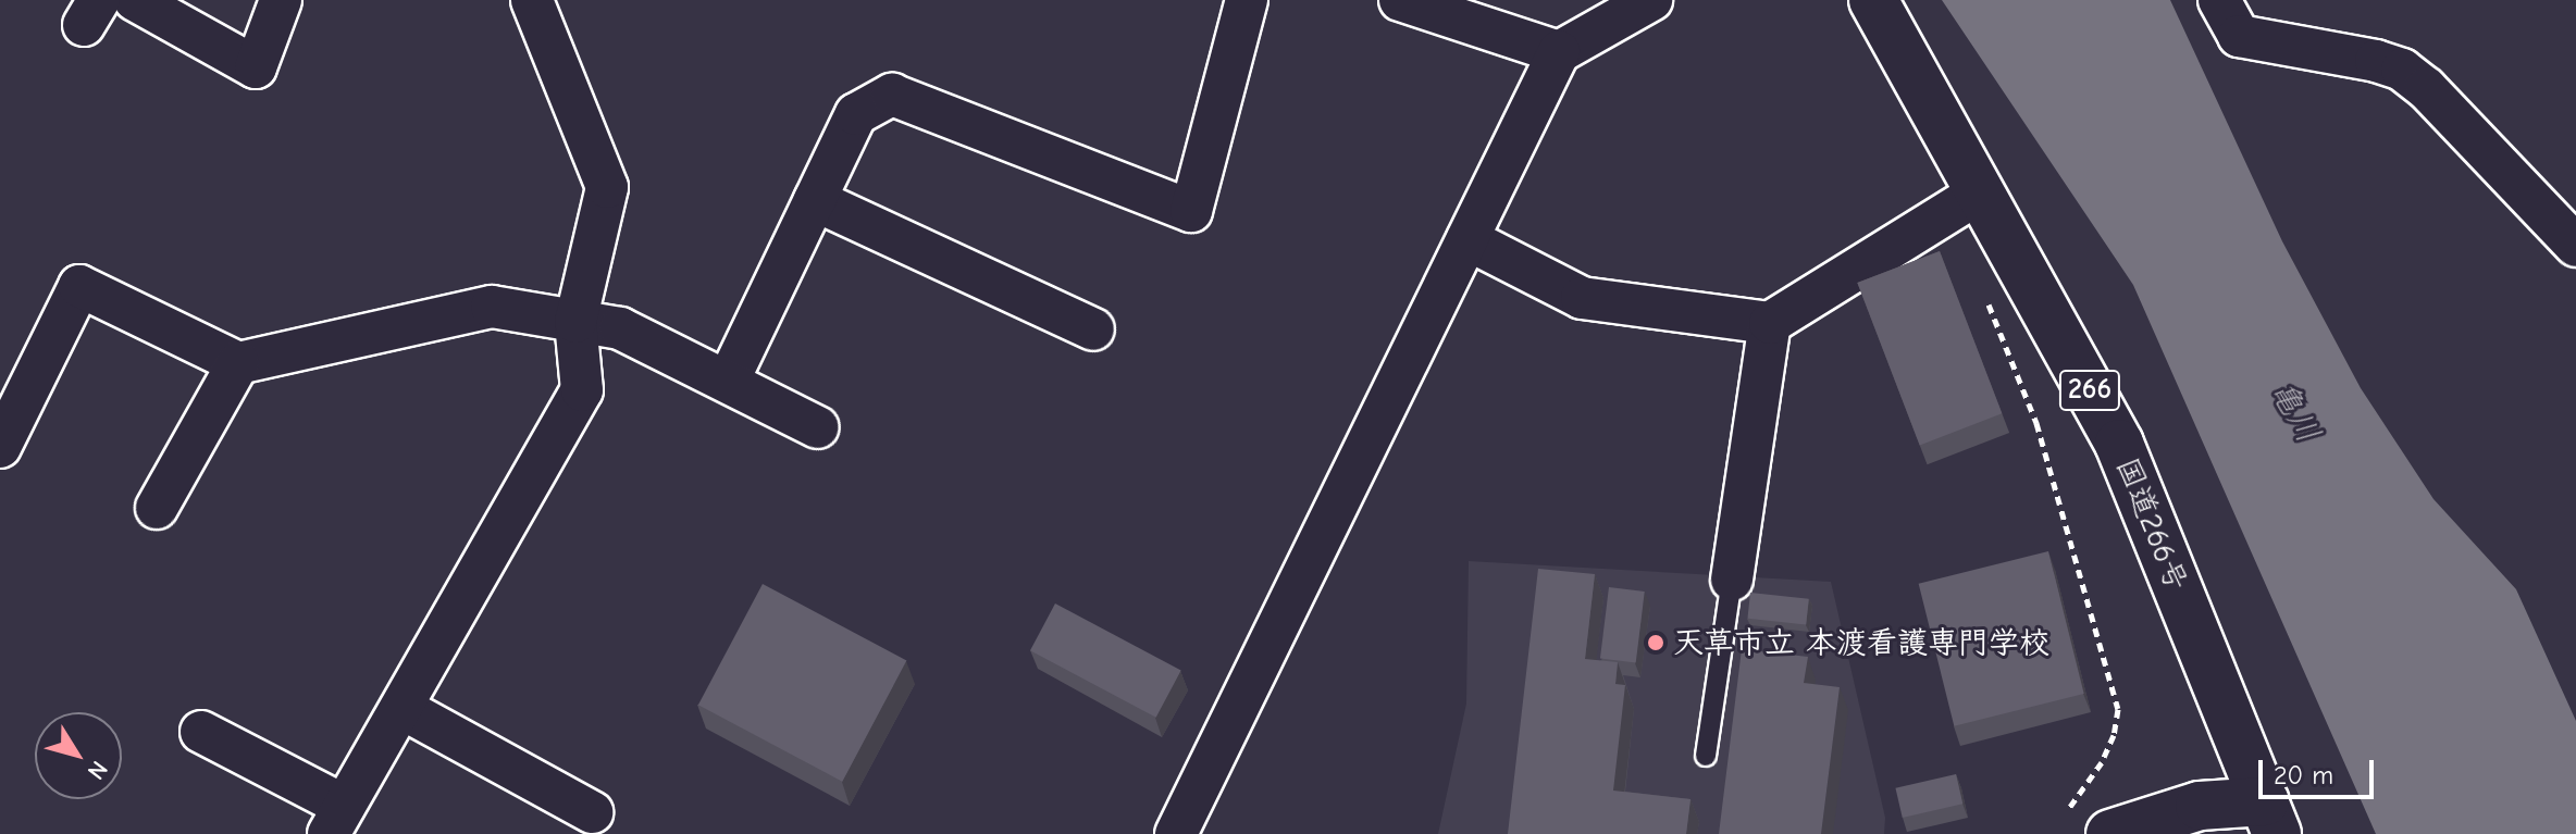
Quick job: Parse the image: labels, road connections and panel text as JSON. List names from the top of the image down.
{
  "streets": {
    "highway": ["266", "国道266号"]
  },
  "water": ["亀川"],
  "places": ["天草市立 本渡看護専門学校"],
  "scale_bar": "20 m",
  "north": "bottom right"
}
